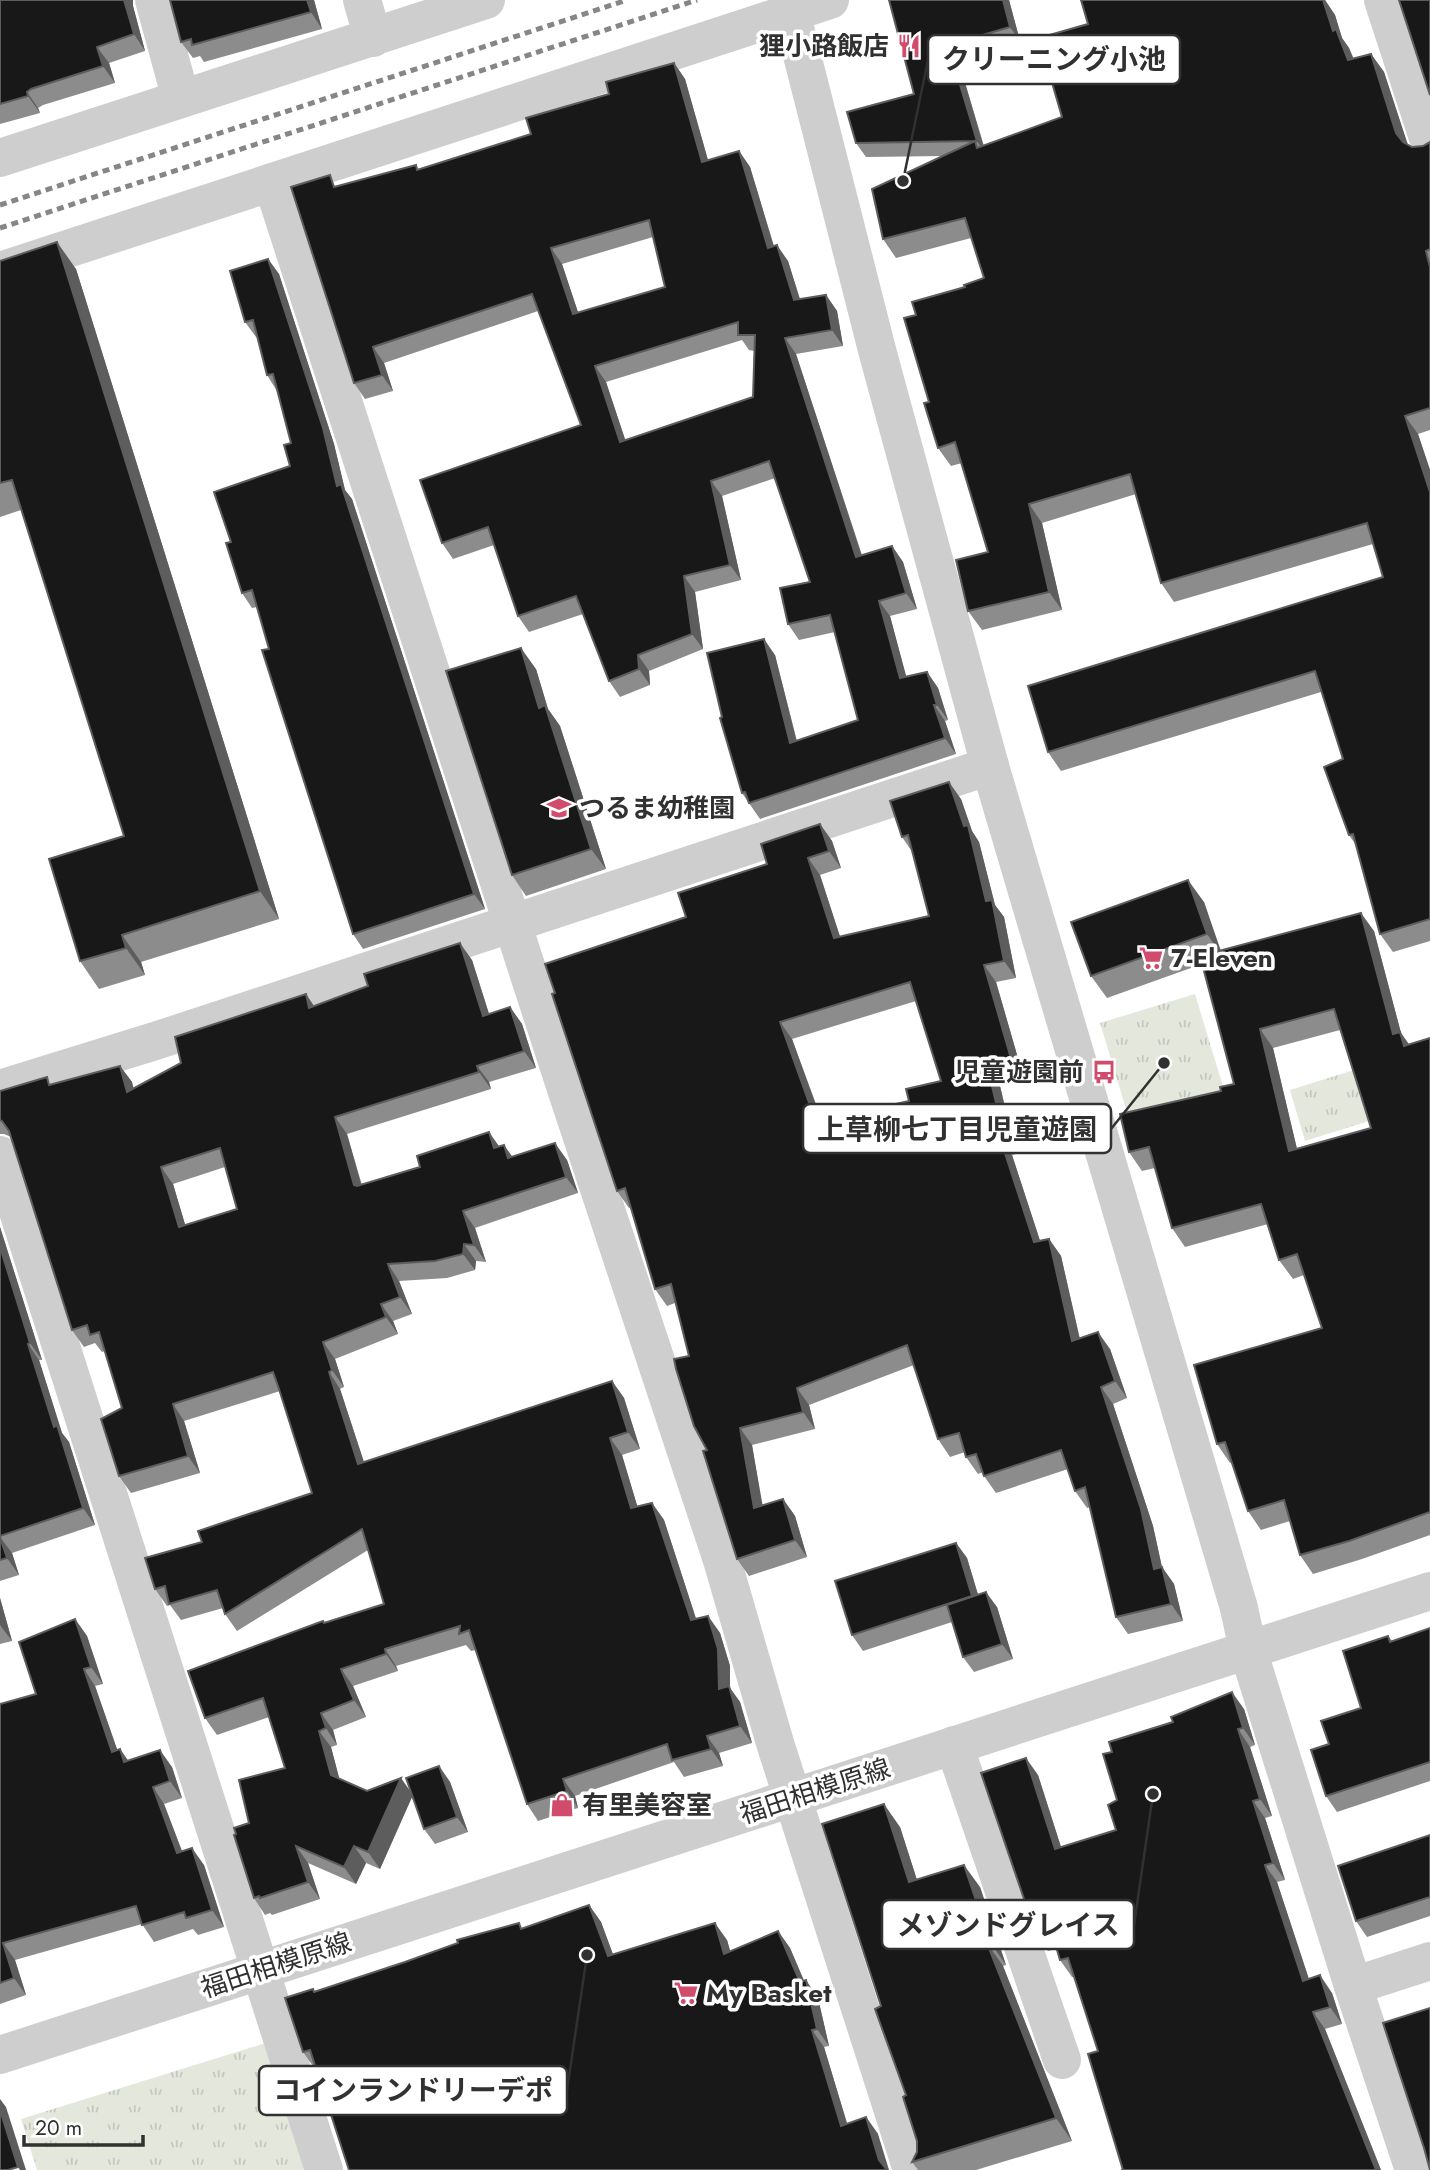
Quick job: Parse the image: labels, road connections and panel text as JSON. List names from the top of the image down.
{
  "streets": {
    "street": ["福田相模原線"]
  },
  "places": {
    "restaurant": ["狸小路飯店"],
    "other": [
      "クリーニング小池",
      "上草柳七丁目児童遊園",
      "メゾンドグレイス",
      "コインランドリーデポ"
    ],
    "school or university": ["つるま幼稚園"],
    "supermarket": ["7-Eleven", "My Basket"],
    "bus stop": ["児童遊園前"],
    "shop": ["有里美容室"]
  },
  "scale_bar": "20 m"
}
